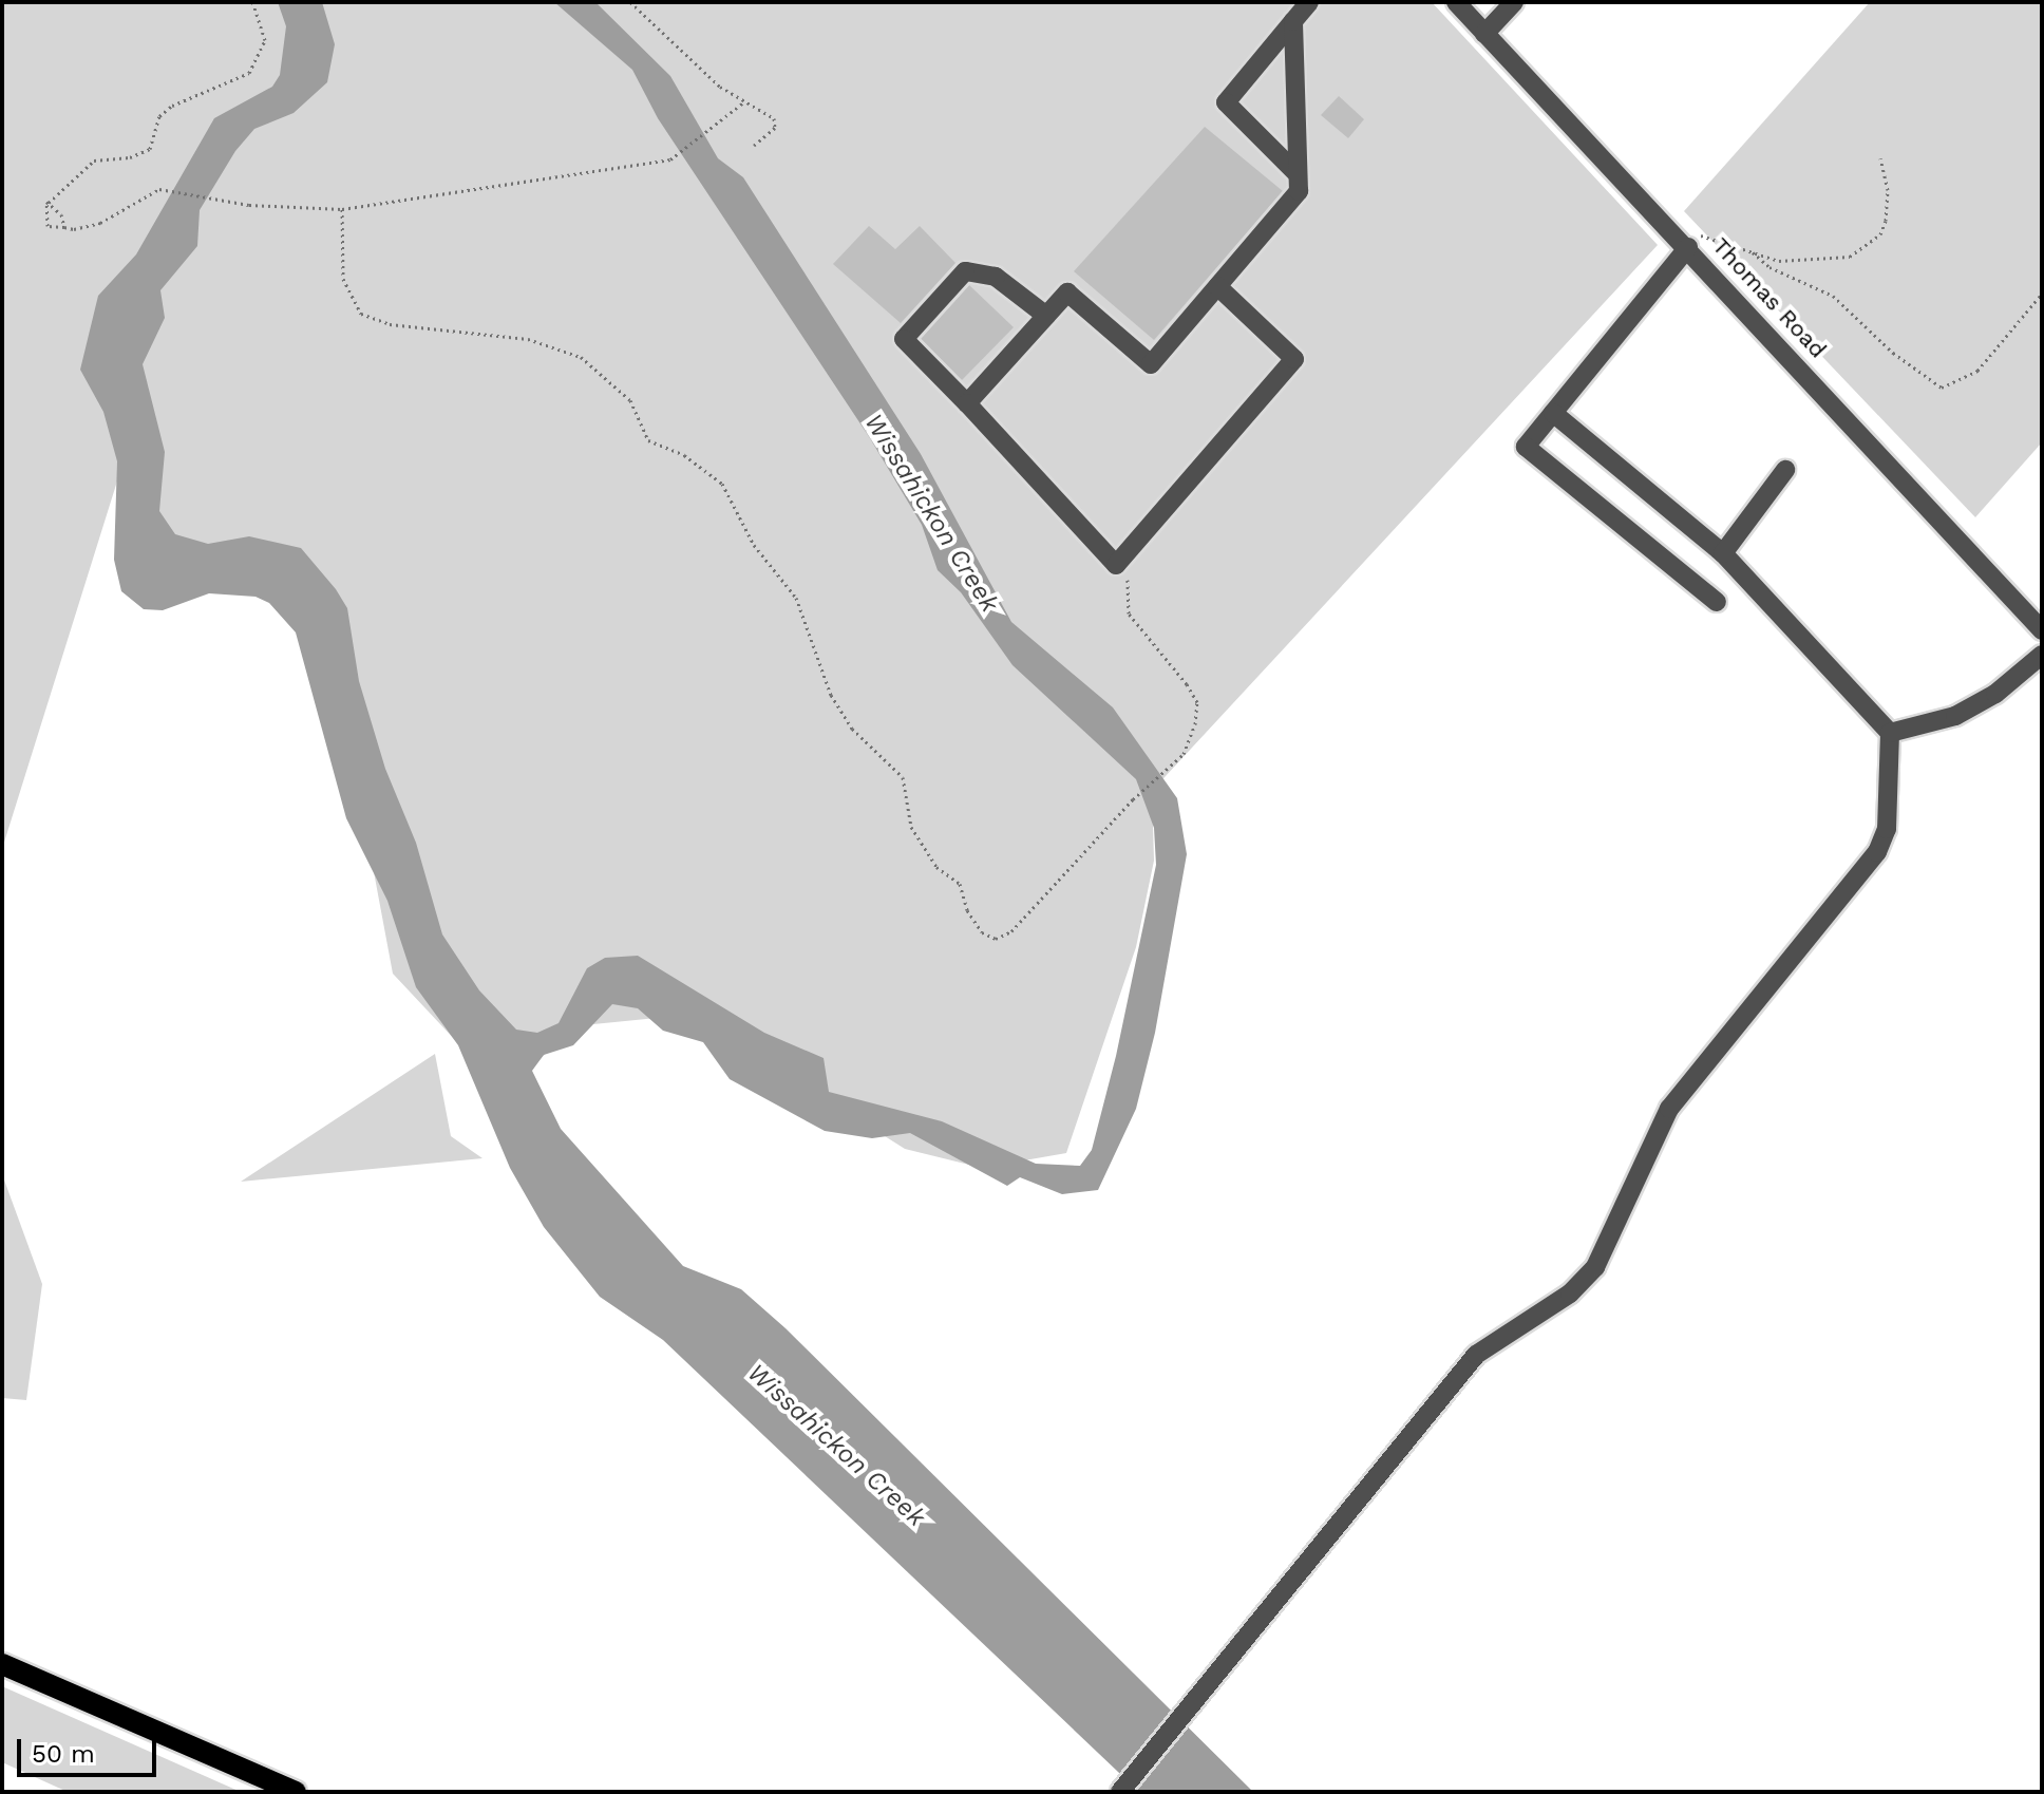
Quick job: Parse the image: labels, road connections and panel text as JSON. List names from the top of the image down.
{
  "streets": {
    "street": ["Thomas Road"]
  },
  "water": ["Wissahickon Creek"],
  "scale_bar": "50 m"
}
